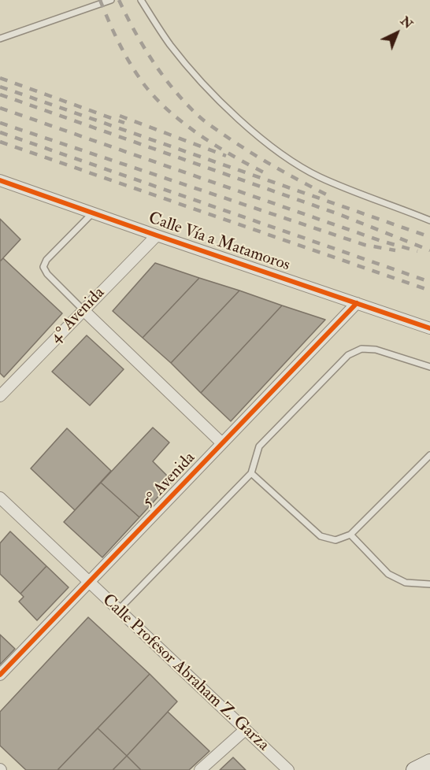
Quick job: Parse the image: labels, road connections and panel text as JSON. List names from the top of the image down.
{
  "streets": {
    "street": [
      "Calle Vía a Matamoros",
      "4° Avenida",
      "5° Avenida",
      "Calle Profesor Abraham Z. Garza"
    ]
  },
  "crossings": [
    ["Calle Vía a Matamoros", "4° Avenida"],
    ["Calle Vía a Matamoros", "5° Avenida"],
    ["5° Avenida", "Calle Profesor Abraham Z. Garza"]
  ],
  "north": "top right"
}
